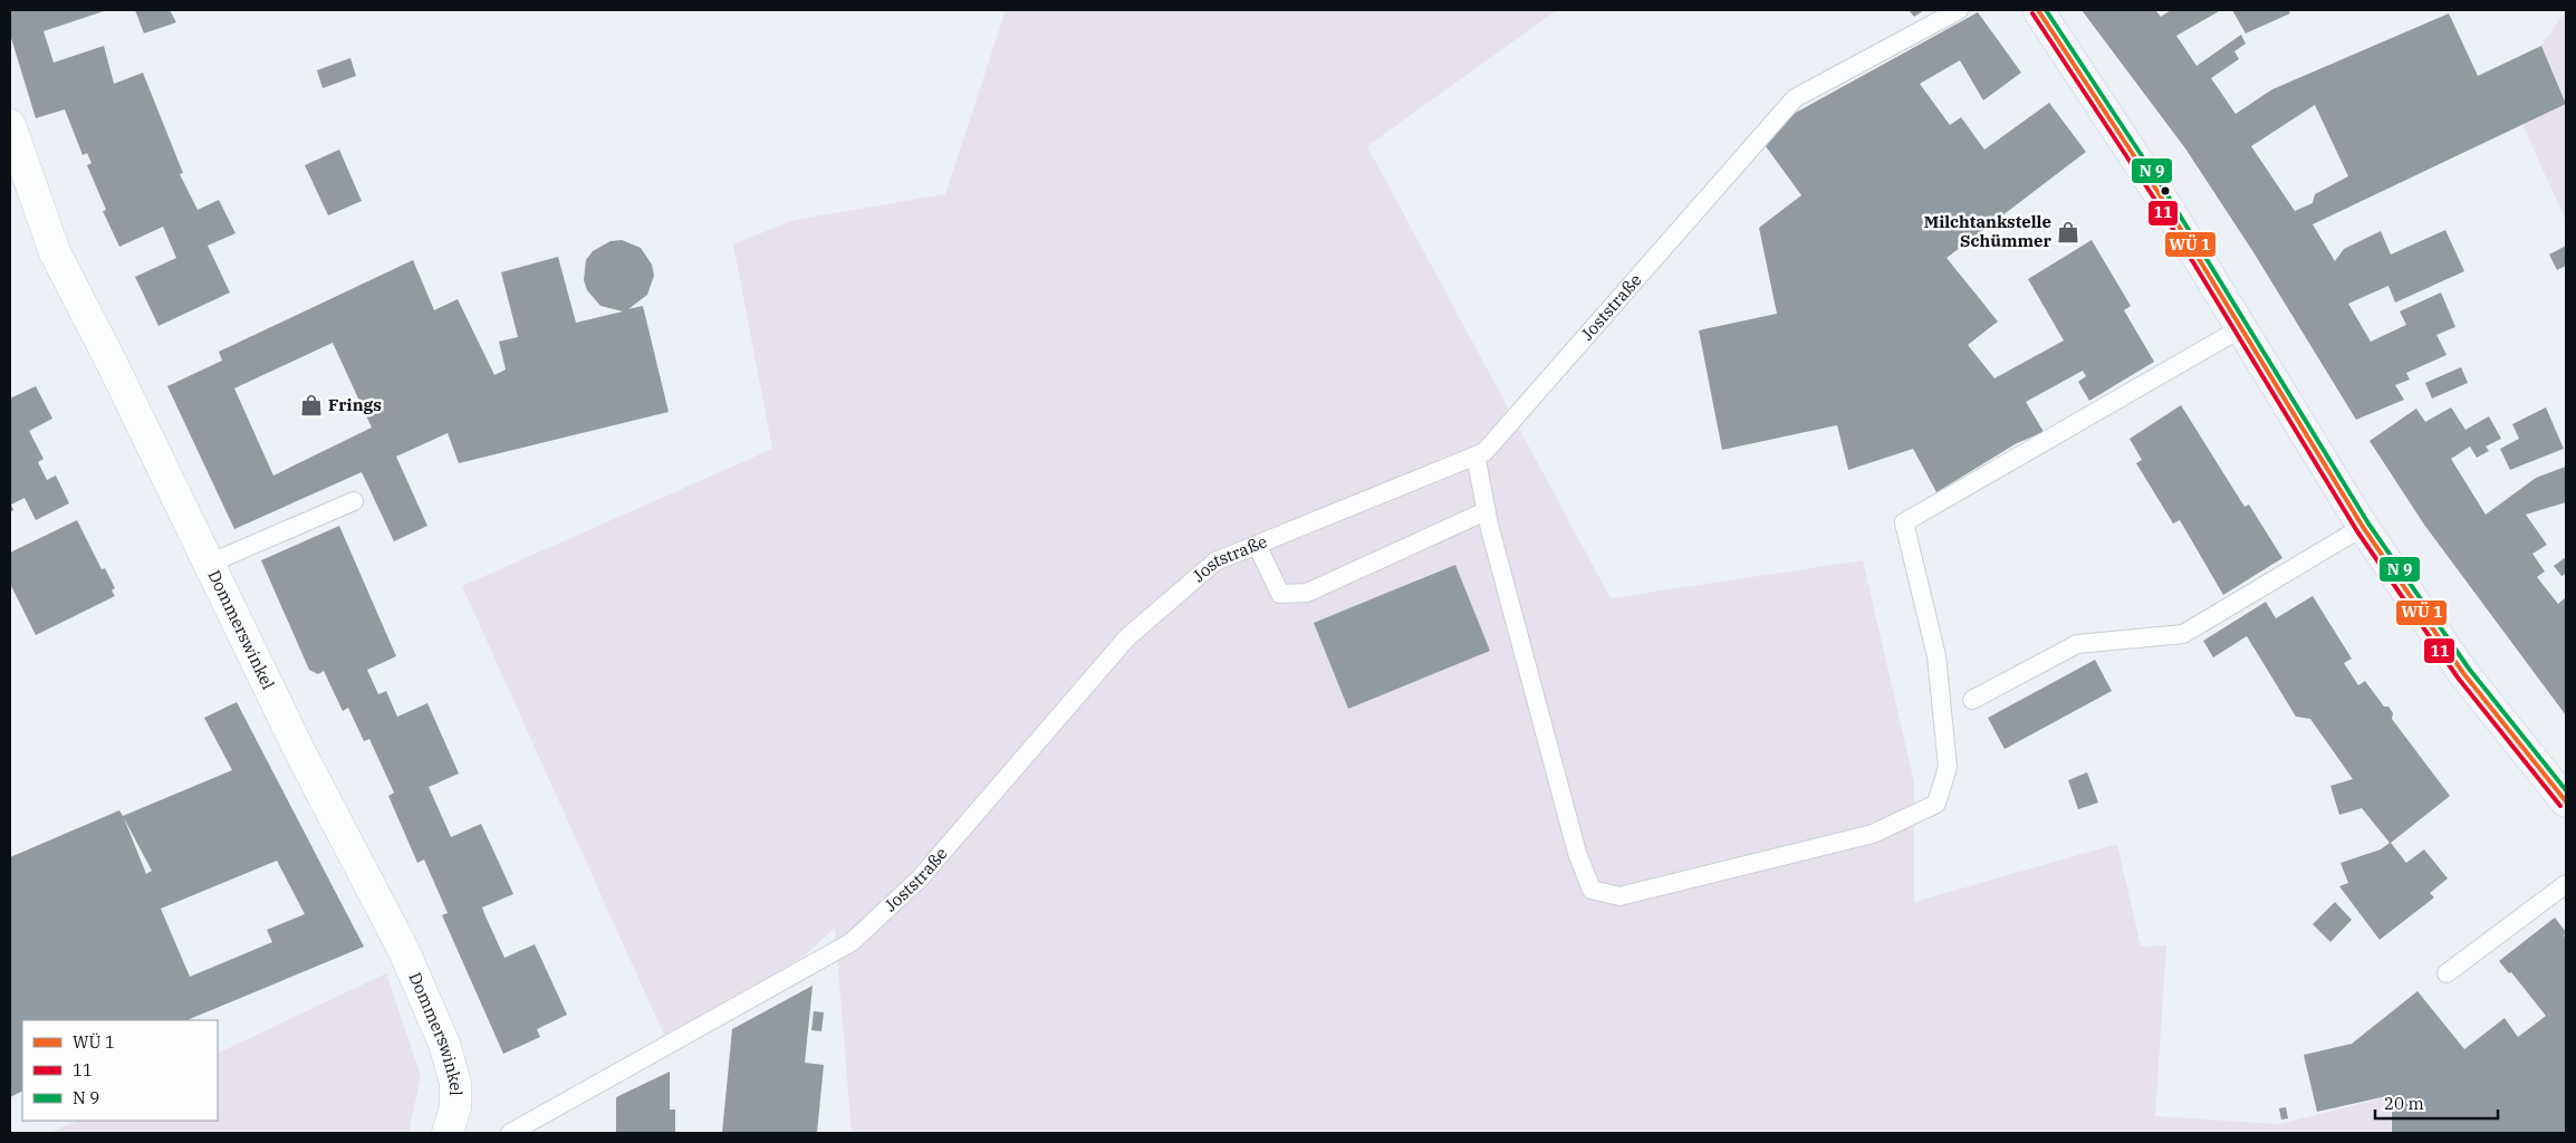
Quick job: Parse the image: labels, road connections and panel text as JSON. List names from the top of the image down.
{
  "streets": {
    "street": ["Dommerswinkel"],
    "lane": ["Joststraße"]
  },
  "places": {
    "shop": ["Milchtankstelle Schümmer", "Frings"]
  },
  "lines": ["transit line 11"],
  "legend": ["WÜ 1", "11", "N 9"],
  "scale_bar": "20 m"
}
